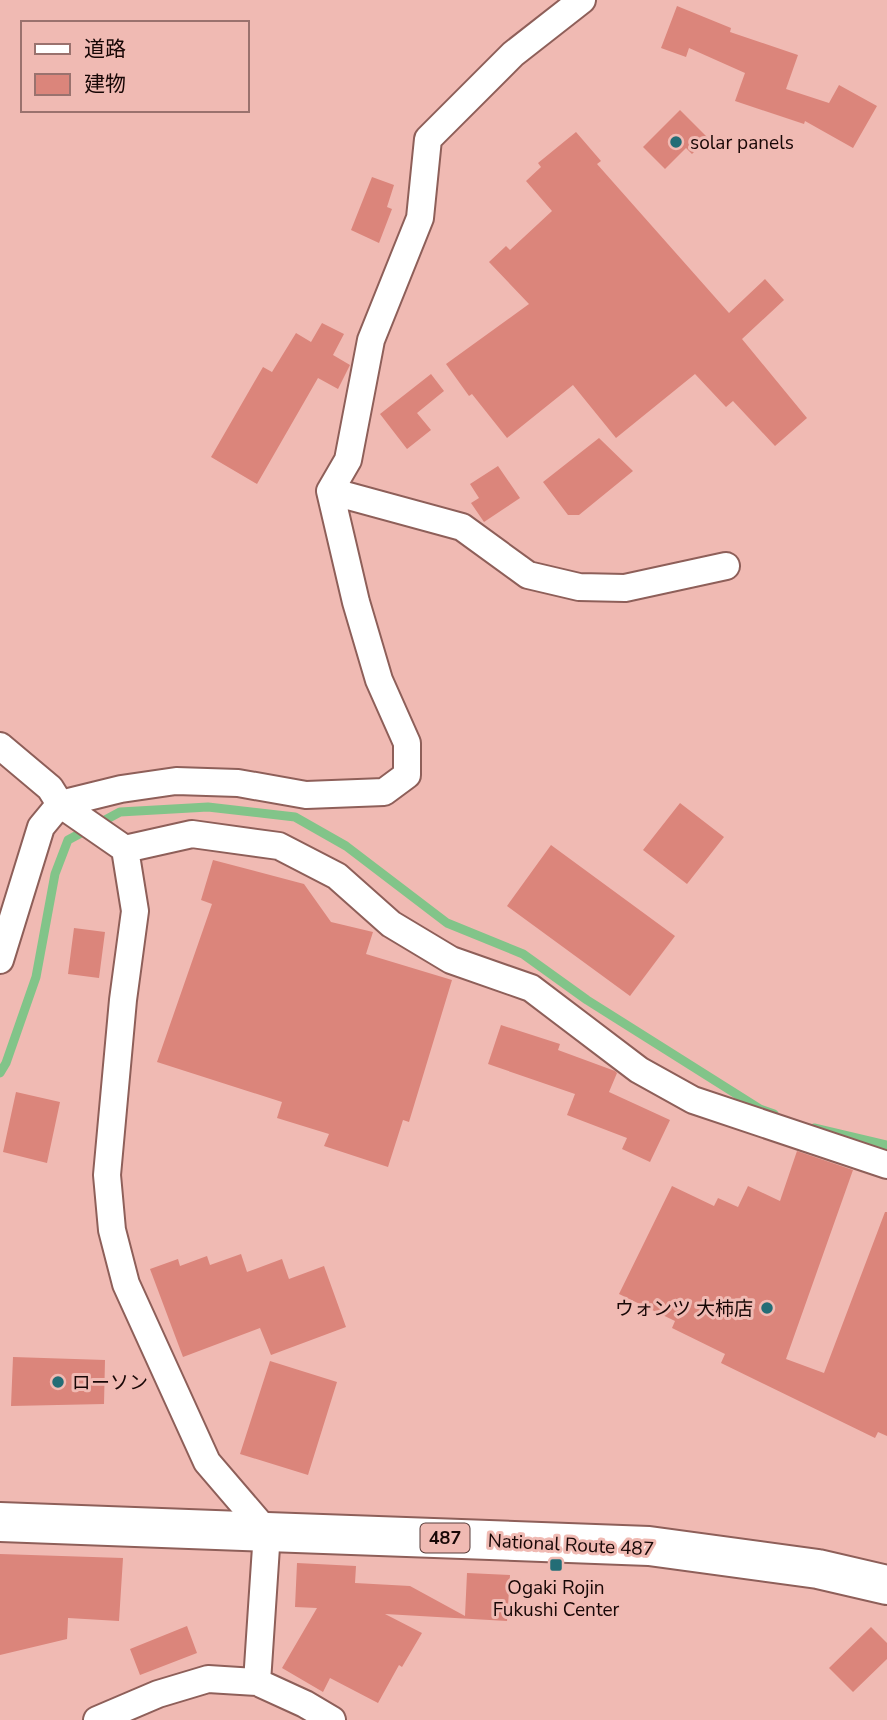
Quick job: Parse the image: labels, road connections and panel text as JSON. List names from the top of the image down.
{
  "streets": {
    "highway": ["487", "National Route 487"]
  },
  "places": {
    "other": ["solar panels", "ウォンツ 大柿店", "ローソン"],
    "transit": ["Ogaki Rojin Fukushi Center"]
  },
  "legend": ["道路", "建物"]
}
